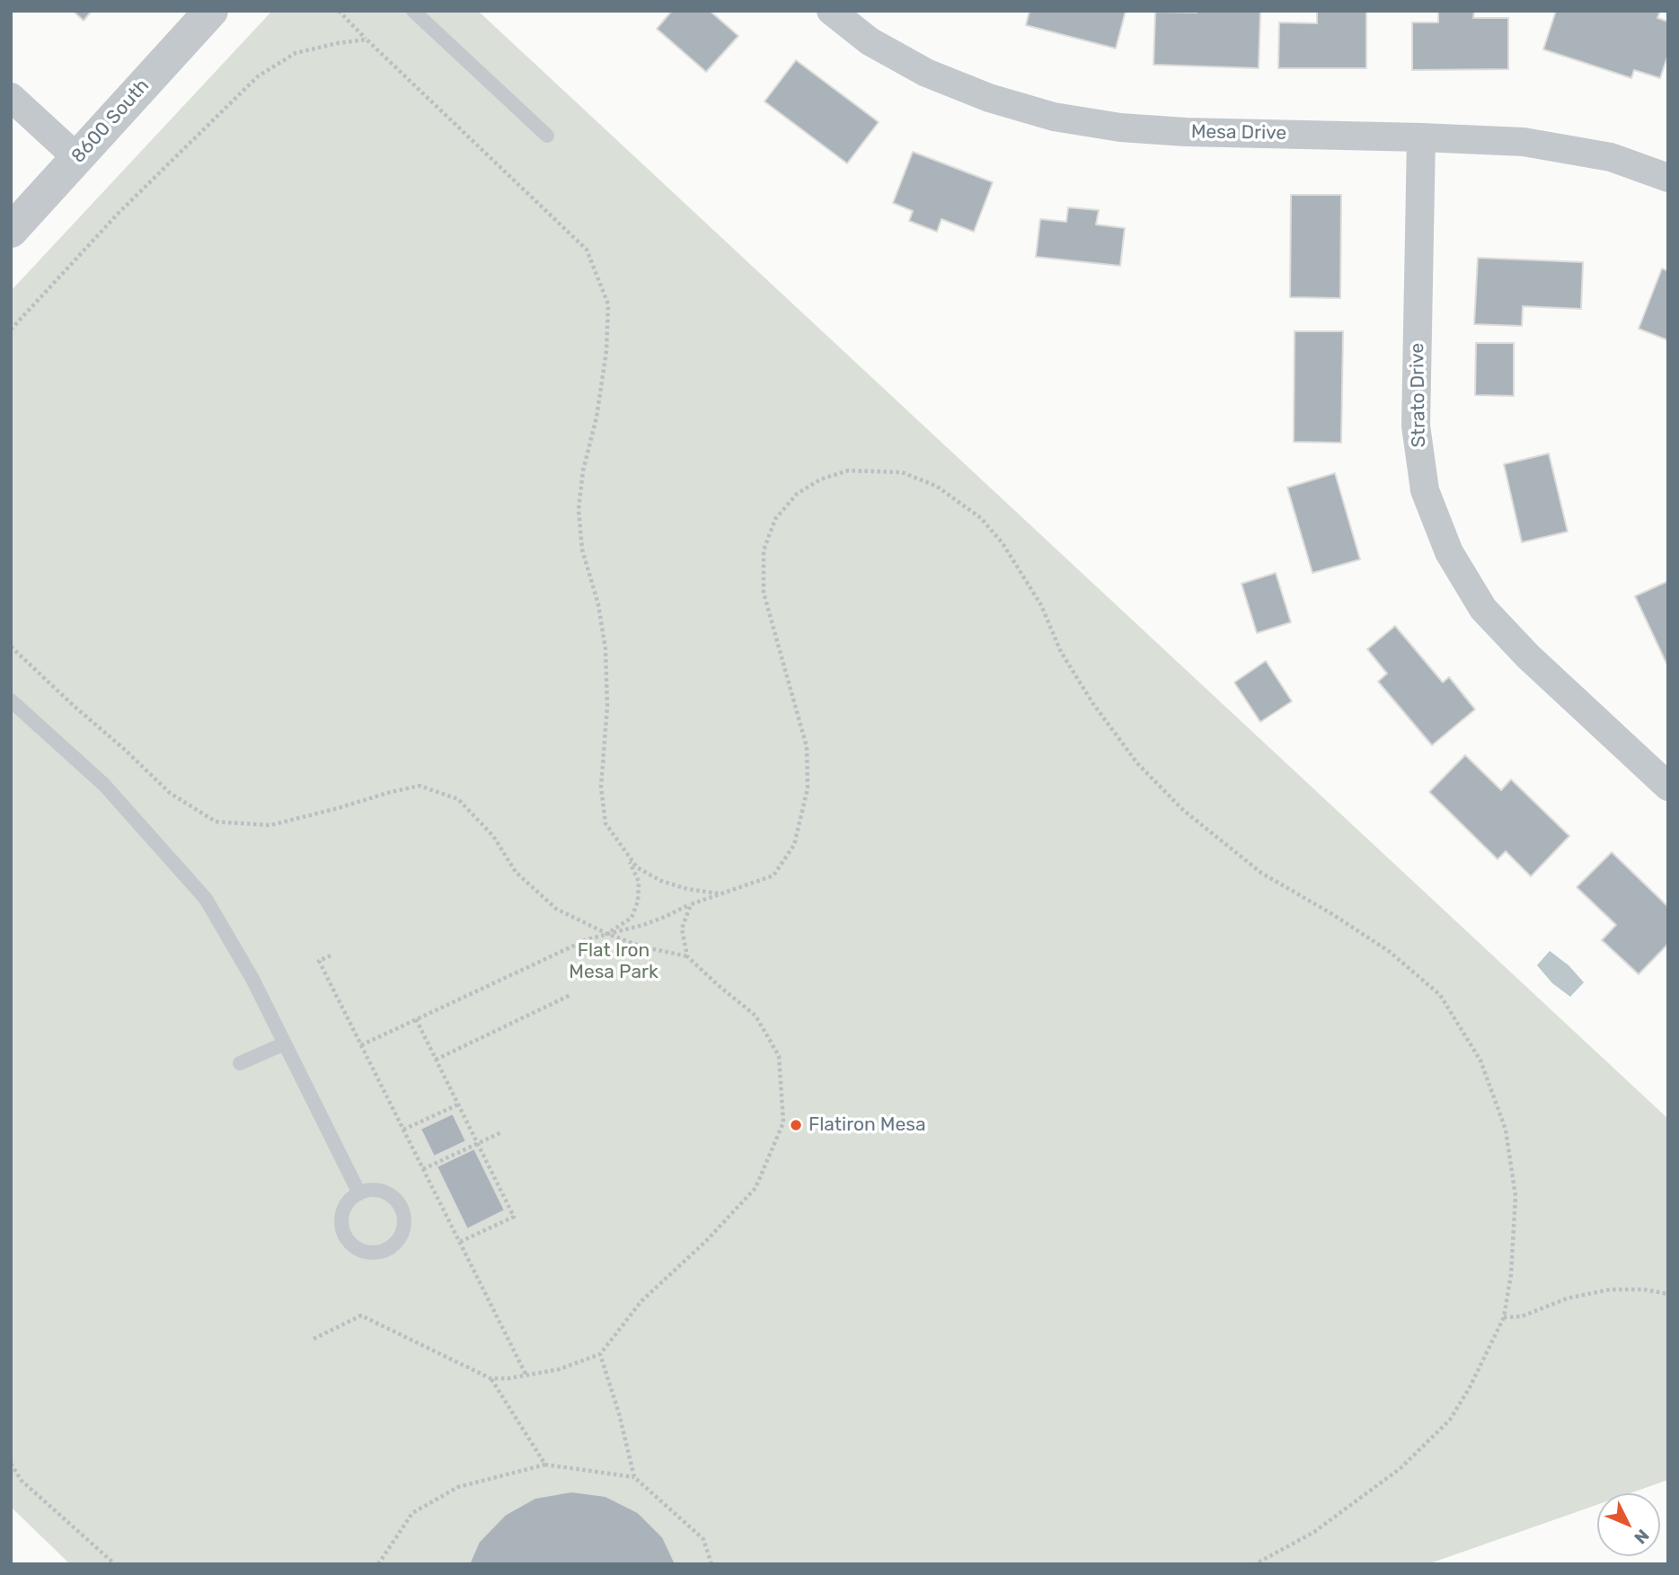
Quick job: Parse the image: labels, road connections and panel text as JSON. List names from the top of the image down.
{
  "streets": {
    "street": ["8600 South", "Mesa Drive", "Strato Drive"]
  },
  "crossings": [
    ["Mesa Drive", "Strato Drive"]
  ],
  "parks": ["Flat Iron Mesa Park"],
  "places": ["Flatiron Mesa"],
  "north": "bottom right"
}
